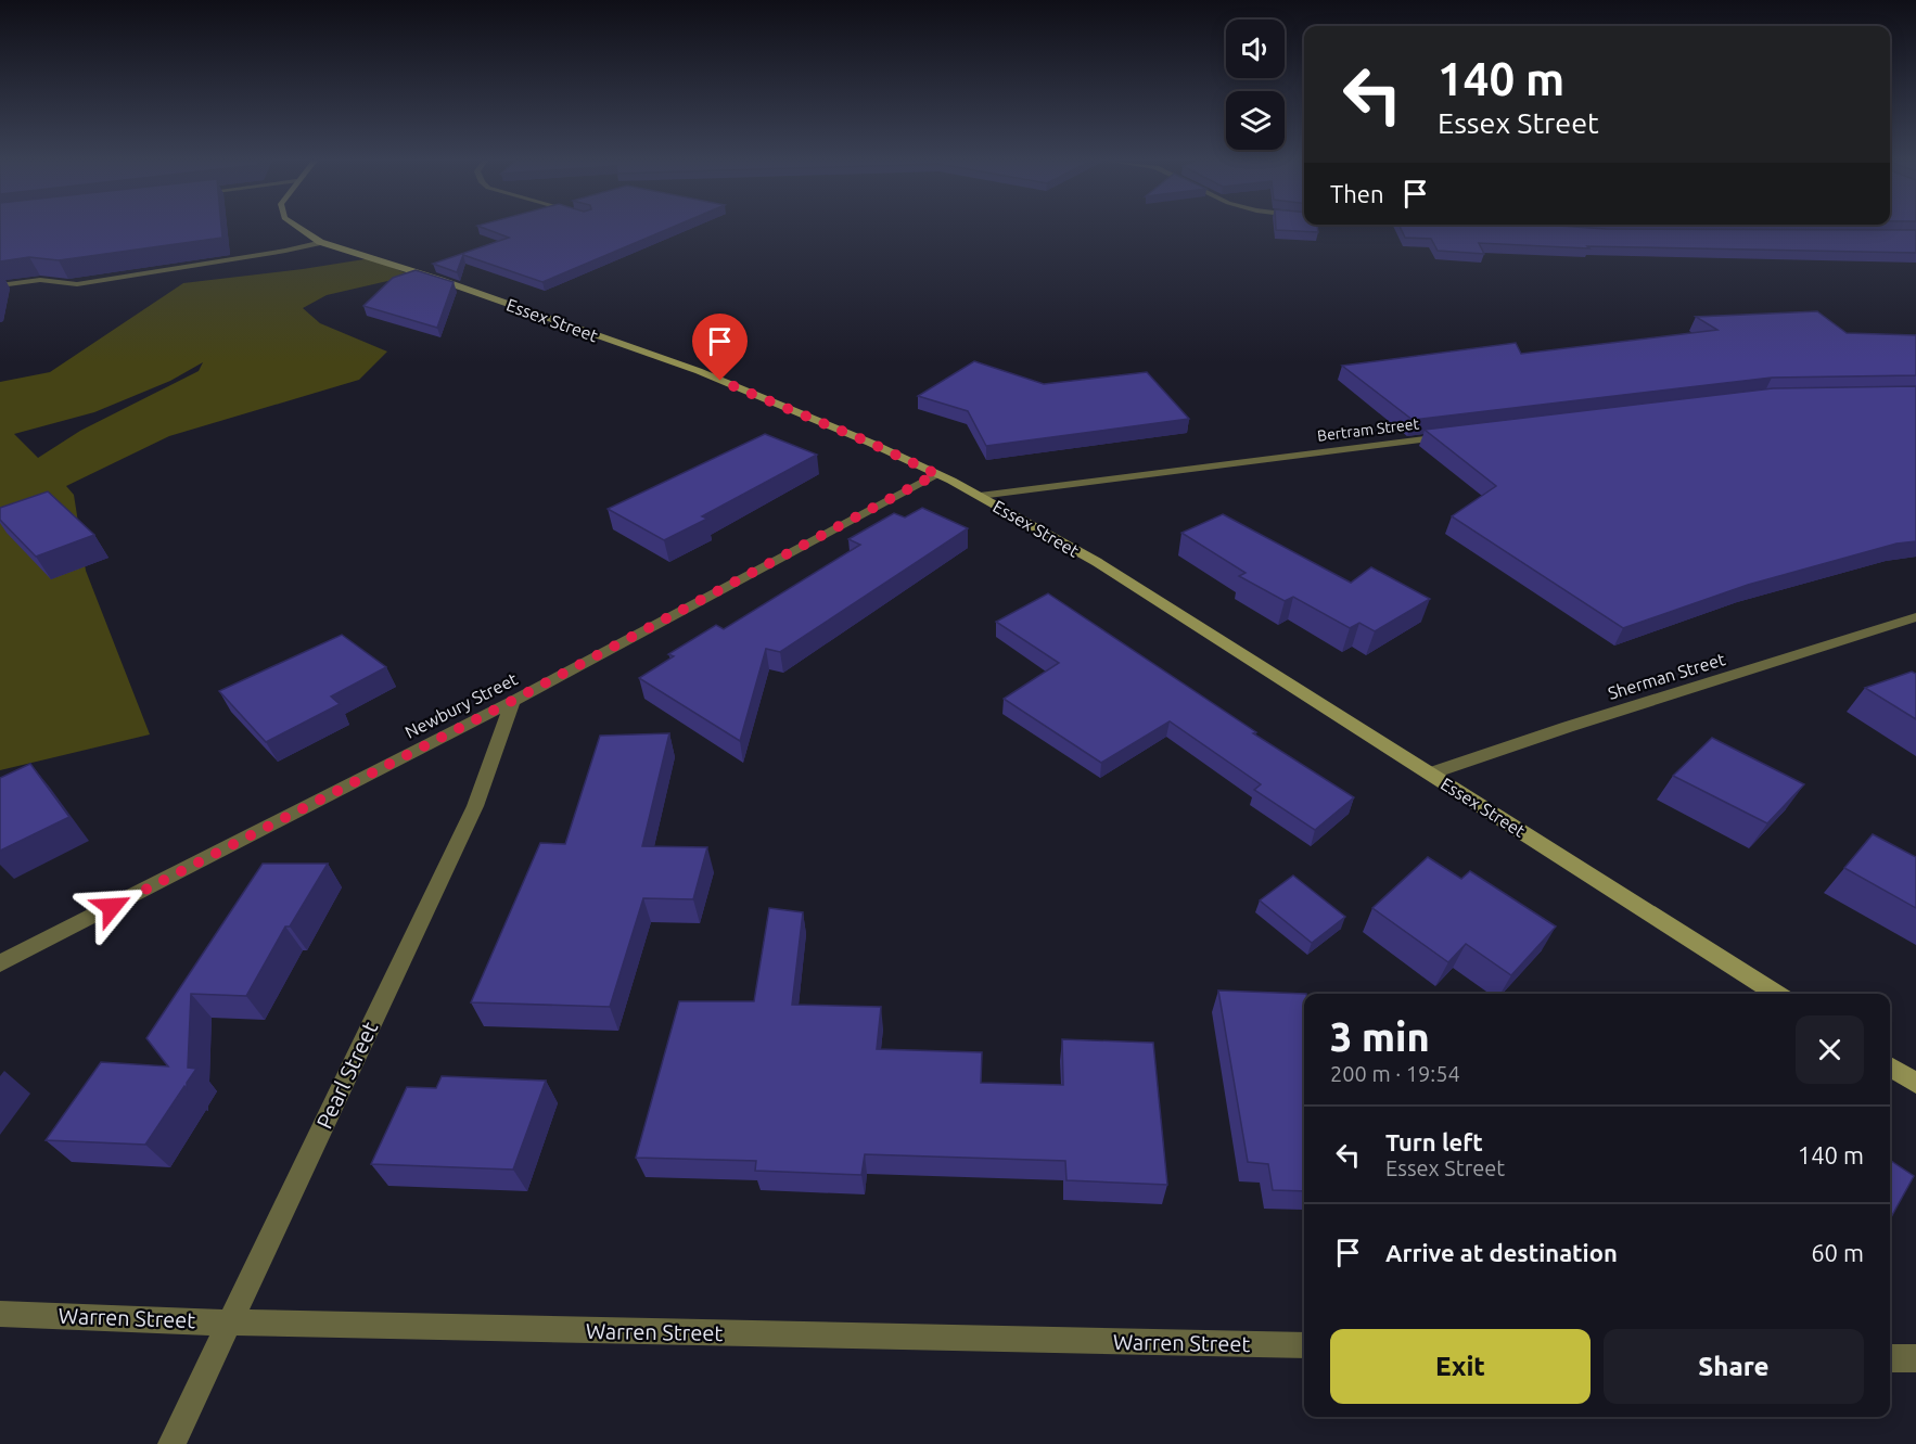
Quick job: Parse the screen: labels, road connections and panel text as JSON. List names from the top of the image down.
{
  "streets": {
    "main road": ["Essex Street"],
    "street": [
      "Bertram Street",
      "Sherman Street",
      "Newbury Street",
      "Pearl Street",
      "Warren Street"
    ]
  },
  "crossings": [
    ["Essex Street", "Bertram Street"],
    ["Essex Street", "Sherman Street"],
    ["Essex Street", "Newbury Street"],
    ["Newbury Street", "Pearl Street"],
    ["Pearl Street", "Warren Street"]
  ],
  "page": {
    "turn": ["140 m", "Essex Street"],
    "then": "Then",
    "heading": ["3 min", "200 m · 19:54"],
    "list": [
      {
        "name": "Turn left",
        "note": "Essex Street",
        "value": "140 m"
      },
      {
        "name": "Arrive at destination",
        "value": "60 m"
      }
    ],
    "buttons": ["Exit", "Share"]
  }
}
